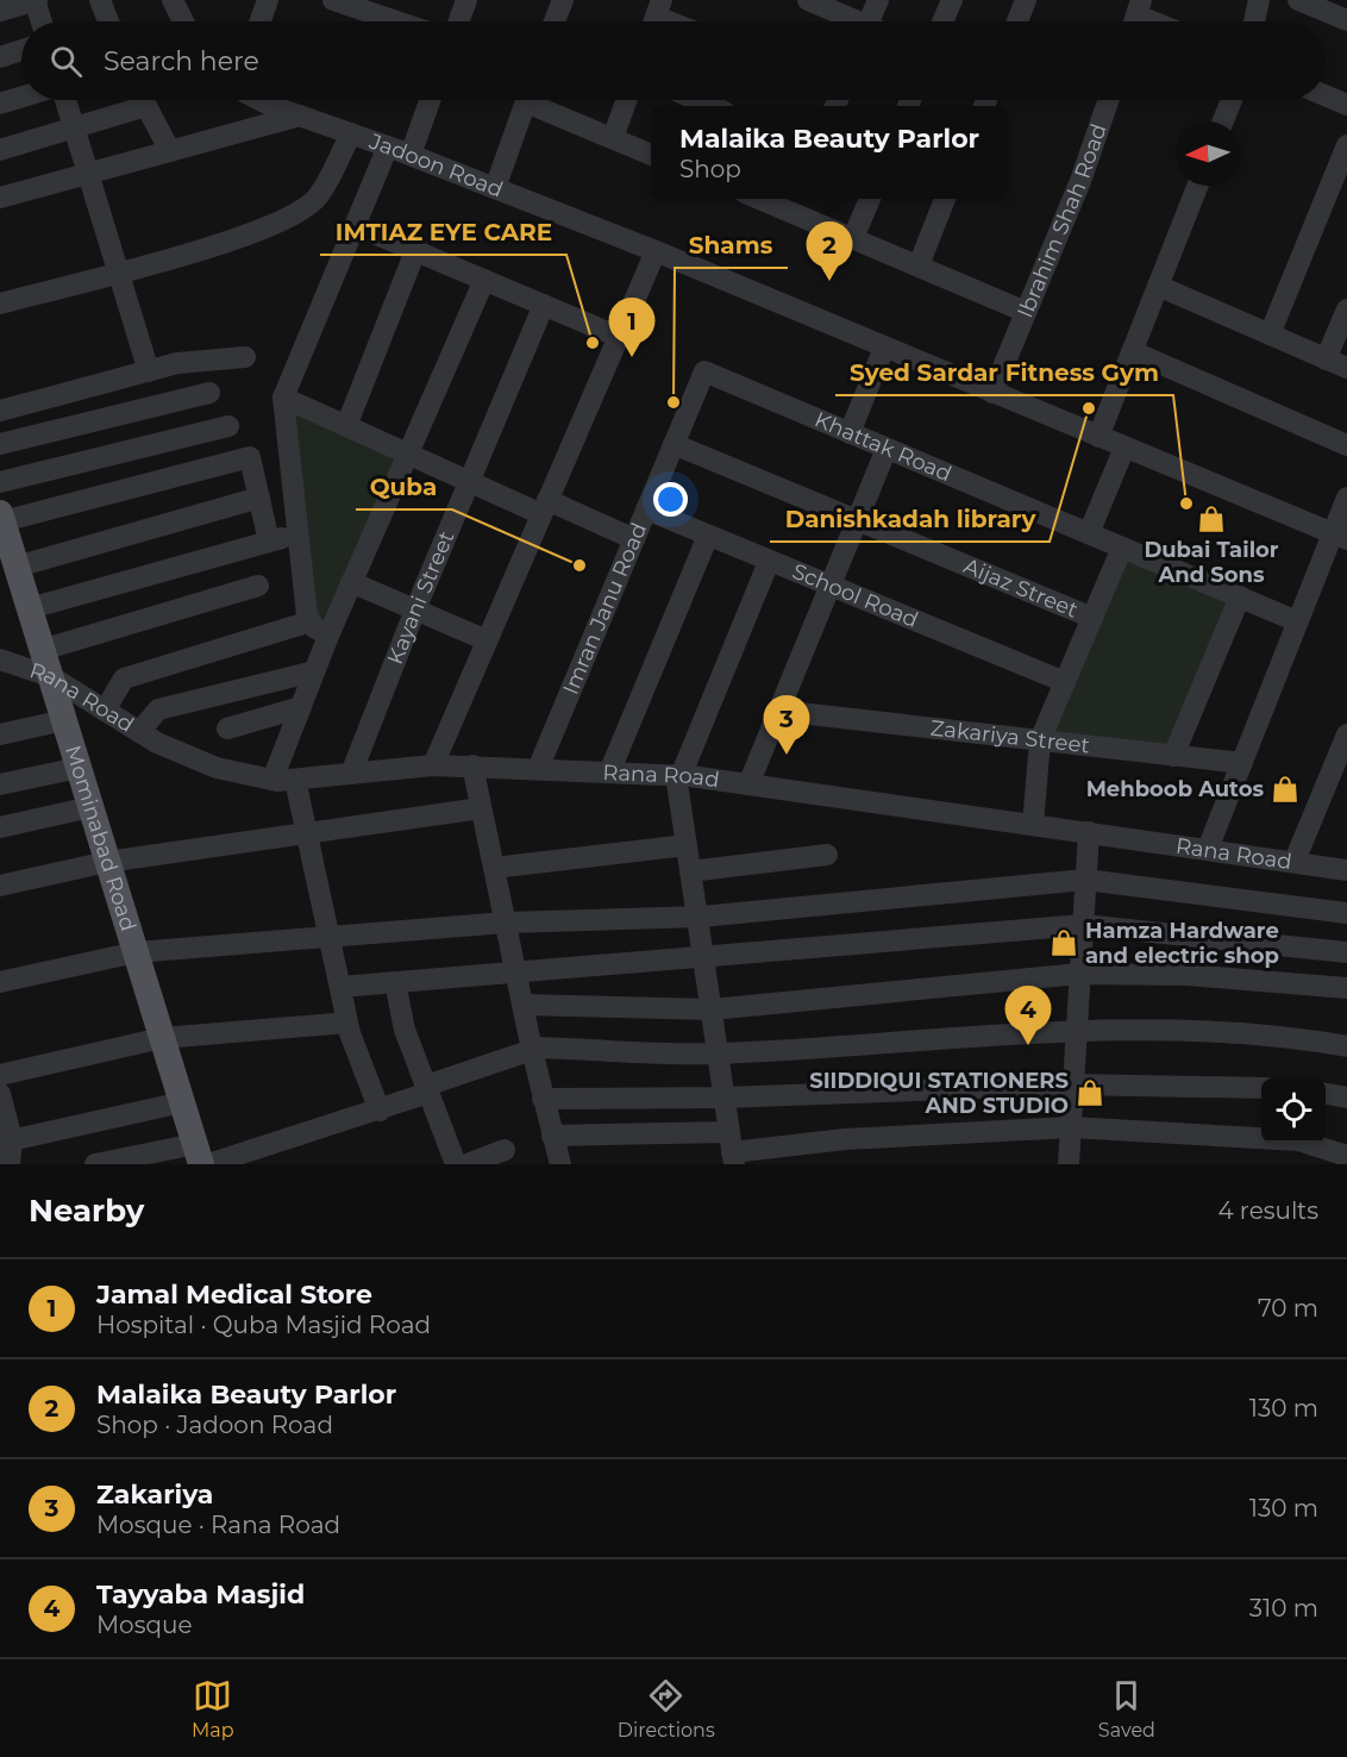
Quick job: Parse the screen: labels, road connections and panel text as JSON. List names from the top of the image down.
{
  "streets": {
    "main road": ["Mominabad Road"],
    "street": [
      "Jadoon Road",
      "Ibrahim Shah Road",
      "Khattak Road",
      "Aijaz Street",
      "Kayani Street",
      "School Road",
      "Imran Janu Road",
      "Rana Road",
      "Zakariya Street"
    ]
  },
  "crossings": [
    ["Jadoon Road", "Ibrahim Shah Road"],
    ["Khattak Road", "Imran Janu Road"],
    ["Aijaz Street", "Imran Janu Road"],
    ["Kayani Street", "Rana Road"],
    ["School Road", "Imran Janu Road"],
    ["Imran Janu Road", "Rana Road"],
    ["Rana Road", "Mominabad Road"]
  ],
  "places": {
    "other": [
      "IMTIAZ EYE CARE",
      "Shams",
      "Danishkadah library",
      "Syed Sardar Fitness Gym",
      "Quba"
    ],
    "shop": [
      "Dubai Tailor And Sons",
      "Mehboob Autos",
      "Hamza Hardware and electric shop",
      "SIIDDIQUI STATIONERS AND STUDIO"
    ]
  },
  "north": "left",
  "page": {
    "search": "Search here",
    "popup": ["Malaika Beauty Parlor", "Shop"],
    "pins": [
      "2",
      "1",
      "3",
      "4"
    ],
    "heading": ["Nearby", "4 results"],
    "list": [
      {
        "mark": "1",
        "name": "Jamal Medical Store",
        "note": "Hospital · Quba Masjid Road",
        "value": "70 m"
      },
      {
        "mark": "2",
        "name": "Malaika Beauty Parlor",
        "note": "Shop · Jadoon Road",
        "value": "130 m"
      },
      {
        "mark": "3",
        "name": "Zakariya",
        "note": "Mosque · Rana Road",
        "value": "130 m"
      },
      {
        "mark": "4",
        "name": "Tayyaba Masjid",
        "note": "Mosque",
        "value": "310 m"
      }
    ],
    "nav": ["Map", "Directions", "Saved"]
  }
}
